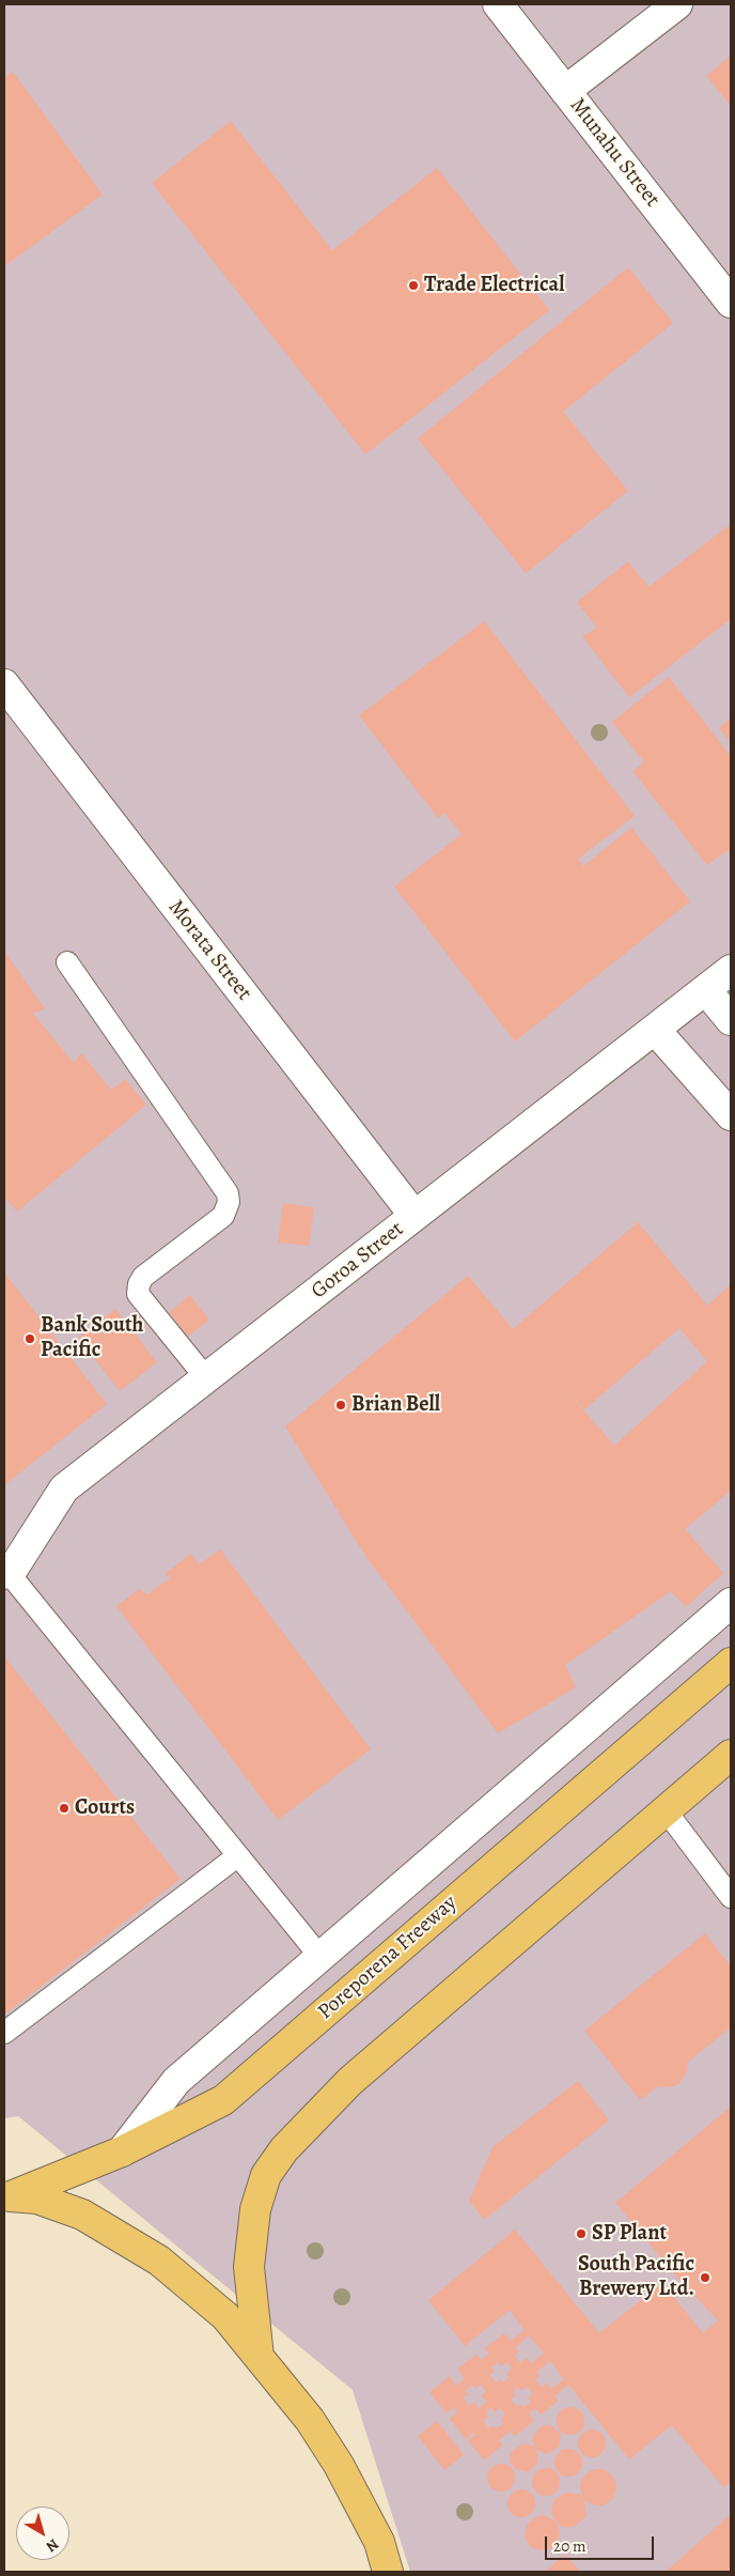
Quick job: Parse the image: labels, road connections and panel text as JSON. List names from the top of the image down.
{
  "streets": {
    "highway": ["Poreporena Freeway"],
    "street": ["Munahu Street", "Morata Street", "Goroa Street"]
  },
  "crossings": [
    ["Morata Street", "Goroa Street"]
  ],
  "places": [
    "Trade Electrical",
    "Bank South Pacific",
    "Brian Bell",
    "Courts",
    "SP Plant",
    "South Pacific Brewery Ltd."
  ],
  "scale_bar": "20 m",
  "north": "bottom right"
}
